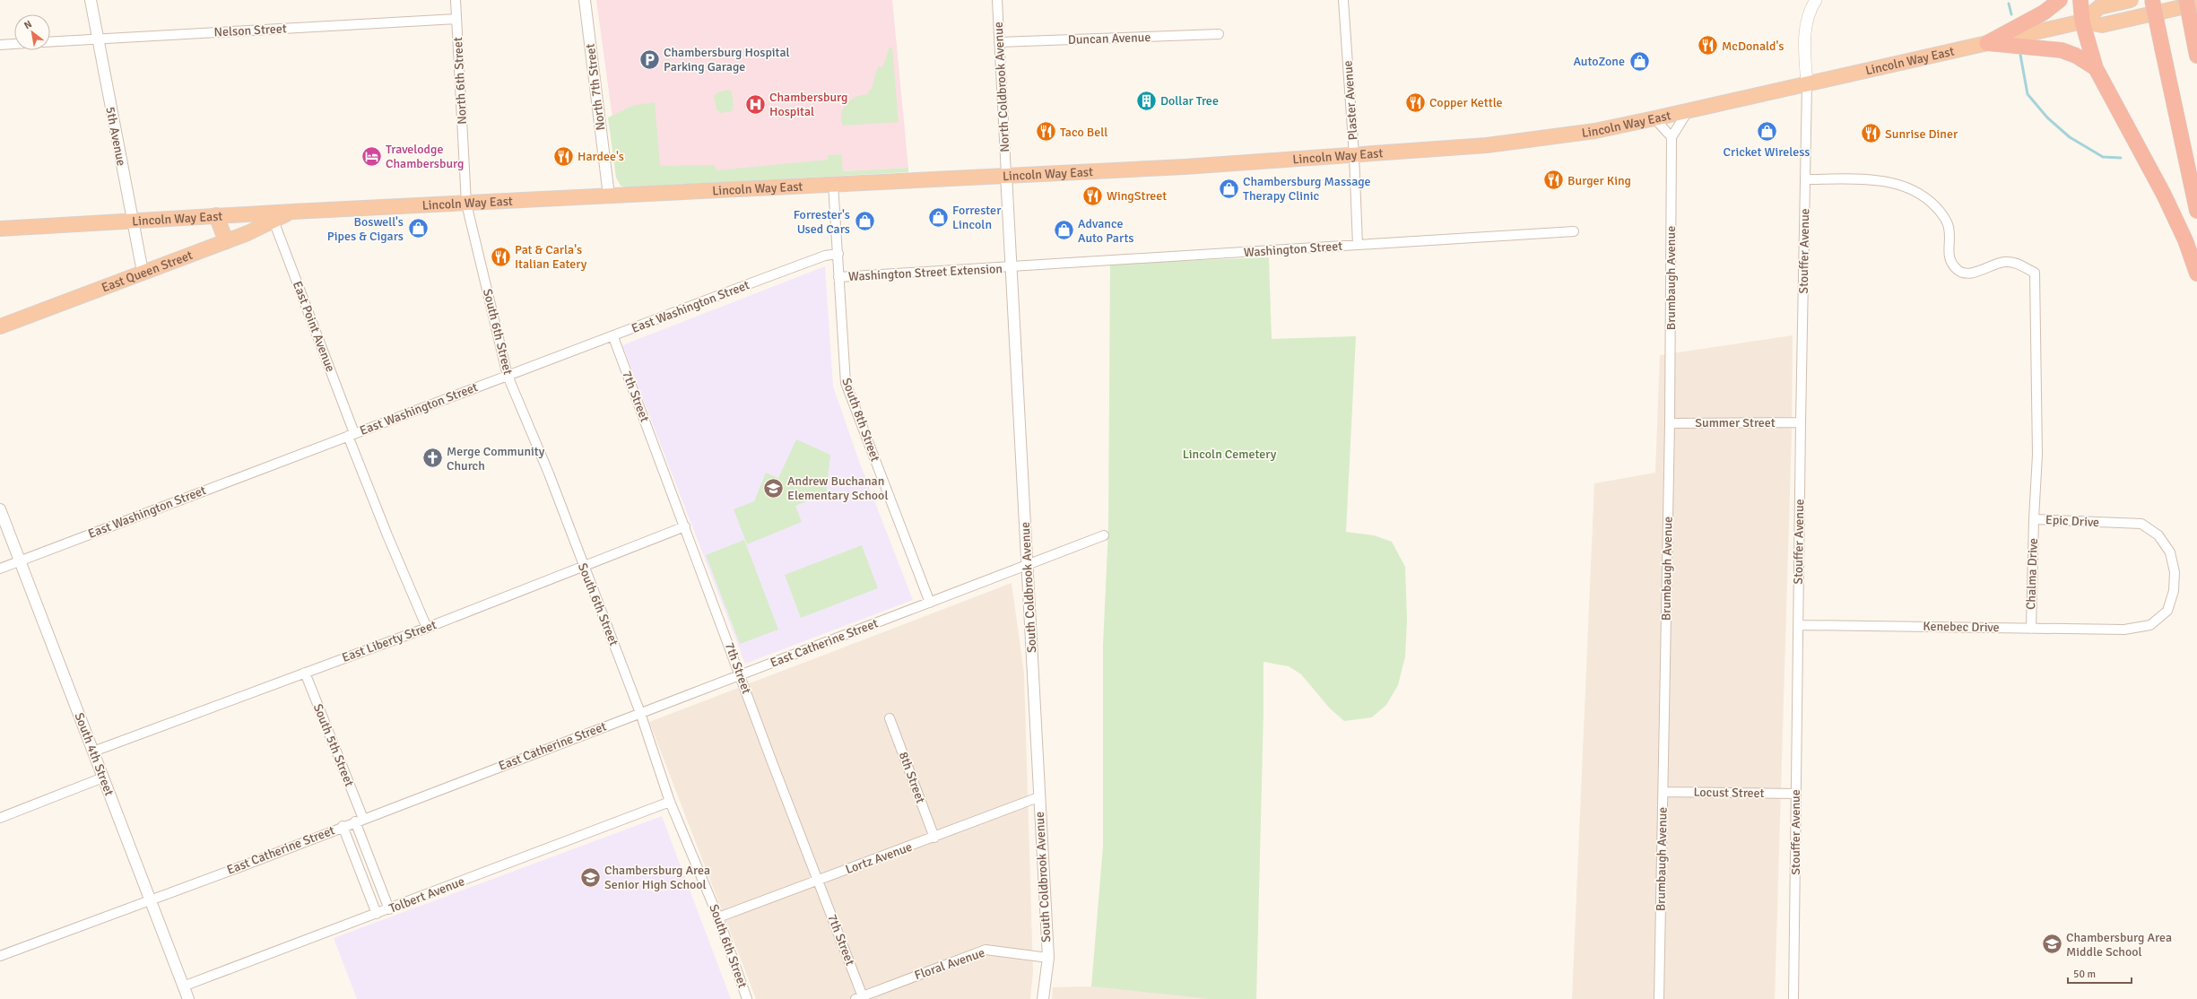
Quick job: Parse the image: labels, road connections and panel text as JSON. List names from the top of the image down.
{
  "streets": {
    "highway": ["Lincoln Way East", "East Queen Street"],
    "street": [
      "Nelson Street",
      "Duncan Avenue",
      "North 6th Street",
      "North 7th Street",
      "North Coldbrook Avenue",
      "Plaster Avenue",
      "5th Avenue",
      "Washington Street",
      "Stouffer Avenue",
      "Washington Street Extension",
      "Brumbaugh Avenue",
      "East Washington Street",
      "East Point Avenue",
      "South 6th Street",
      "7th Street",
      "South 8th Street",
      "Summer Street",
      "Epic Drive",
      "Chalma Drive",
      "South Coldbrook Avenue",
      "Kenebec Drive",
      "East Liberty Street",
      "East Catherine Street",
      "South 5th Street",
      "South 4th Street",
      "8th Street",
      "Locust Street",
      "Lortz Avenue",
      "Tolbert Avenue",
      "Floral Avenue"
    ]
  },
  "crossings": [
    ["Nelson Street", "North 6th Street"],
    ["Nelson Street", "5th Avenue"],
    ["Duncan Avenue", "North Coldbrook Avenue"],
    ["Lincoln Way East", "North 6th Street"],
    ["Lincoln Way East", "North 7th Street"],
    ["Lincoln Way East", "North Coldbrook Avenue"],
    ["Lincoln Way East", "Plaster Avenue"],
    ["Lincoln Way East", "5th Avenue"],
    ["Lincoln Way East", "Stouffer Avenue"],
    ["Lincoln Way East", "East Queen Street"],
    ["Lincoln Way East", "South 6th Street"],
    ["Lincoln Way East", "South 8th Street"],
    ["Lincoln Way East", "South Coldbrook Avenue"],
    ["North 6th Street", "South 6th Street"],
    ["North Coldbrook Avenue", "South Coldbrook Avenue"],
    ["Plaster Avenue", "Washington Street"],
    ["5th Avenue", "East Queen Street"],
    ["Washington Street", "Washington Street Extension"],
    ["Washington Street", "South Coldbrook Avenue"],
    ["Stouffer Avenue", "Summer Street"],
    ["Stouffer Avenue", "Epic Drive"],
    ["Stouffer Avenue", "Kenebec Drive"],
    ["Stouffer Avenue", "Locust Street"],
    ["East Queen Street", "East Point Avenue"],
    ["Washington Street Extension", "South 8th Street"],
    ["Washington Street Extension", "South Coldbrook Avenue"],
    ["Brumbaugh Avenue", "Summer Street"],
    ["Brumbaugh Avenue", "Locust Street"],
    ["East Washington Street", "East Point Avenue"],
    ["East Washington Street", "South 6th Street"],
    ["East Washington Street", "7th Street"],
    ["East Washington Street", "South 8th Street"],
    ["East Washington Street", "South 4th Street"],
    ["East Point Avenue", "East Liberty Street"],
    ["South 6th Street", "East Liberty Street"],
    ["South 6th Street", "East Catherine Street"],
    ["South 6th Street", "Lortz Avenue"],
    ["South 6th Street", "Tolbert Avenue"],
    ["7th Street", "East Liberty Street"],
    ["7th Street", "East Catherine Street"],
    ["7th Street", "Lortz Avenue"],
    ["7th Street", "Floral Avenue"],
    ["South 8th Street", "East Catherine Street"],
    ["Epic Drive", "Chalma Drive"],
    ["Epic Drive", "Kenebec Drive"],
    ["Chalma Drive", "Kenebec Drive"],
    ["South Coldbrook Avenue", "East Catherine Street"],
    ["South Coldbrook Avenue", "Lortz Avenue"],
    ["South Coldbrook Avenue", "Floral Avenue"],
    ["East Liberty Street", "South 5th Street"],
    ["East Liberty Street", "South 4th Street"],
    ["East Catherine Street", "South 5th Street"],
    ["East Catherine Street", "South 4th Street"],
    ["South 5th Street", "Tolbert Avenue"],
    ["South 4th Street", "Tolbert Avenue"],
    ["8th Street", "Lortz Avenue"]
  ],
  "parks": ["Lincoln Cemetery"],
  "places": {
    "restaurant": [
      "McDonald's",
      "Copper Kettle",
      "Taco Bell",
      "Sunrise Diner",
      "Hardee's",
      "Burger King",
      "WingStreet",
      "Pat & Carla's Italian Eatery"
    ],
    "parking": ["Chambersburg Hospital Parking Garage"],
    "shop": [
      "AutoZone",
      "Cricket Wireless",
      "Chambersburg Massage Therapy Clinic",
      "Forrester Lincoln",
      "Forrester's Used Cars",
      "Boswell's Pipes & Cigars",
      "Advance Auto Parts"
    ],
    "building": ["Dollar Tree"],
    "hospital": ["Chambersburg Hospital"],
    "hotel": ["Travelodge Chambersburg"],
    "church": ["Merge Community Church"],
    "school or university": ["Andrew Buchanan Elementary School", "Chambersburg Area Senior High School", "Chambersburg Area Middle School"]
  },
  "scale_bar": "50 m",
  "north": "top left"
}
